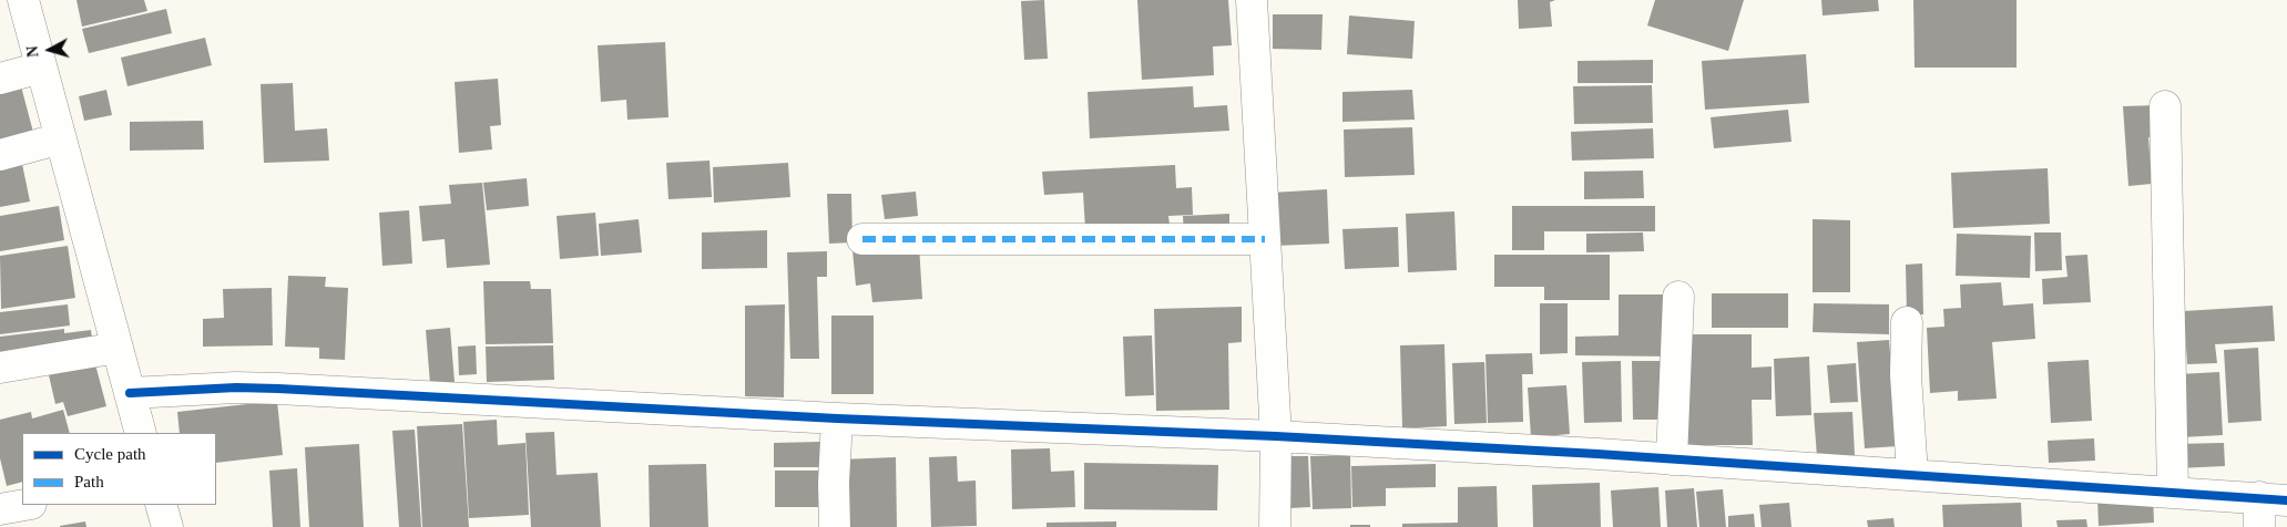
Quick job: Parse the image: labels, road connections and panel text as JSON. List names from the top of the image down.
{
  "legend": ["Cycle path", "Path"],
  "north": "left"
}
